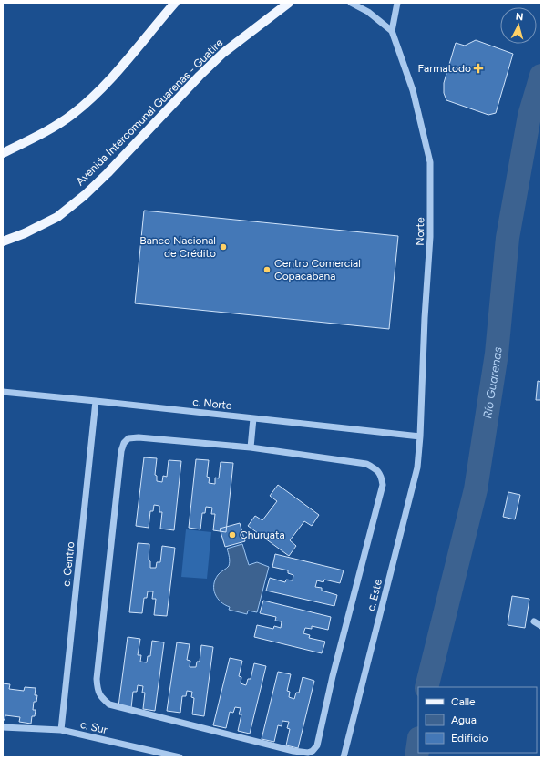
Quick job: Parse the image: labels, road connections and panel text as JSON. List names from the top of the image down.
{
  "streets": {
    "main road": ["Avenida Intercomunal Guarenas - Guatire"],
    "street": [
      "Norte",
      "c. Norte",
      "c. Centro",
      "c. Este",
      "c. Sur"
    ]
  },
  "crossings": [
    ["Norte", "c. Norte"],
    ["Norte", "c. Este"],
    ["c. Norte", "c. Centro"],
    ["c. Norte", "c. Este"],
    ["c. Centro", "c. Sur"]
  ],
  "water": ["Río Guarenas"],
  "places": {
    "health": ["Farmatodo"],
    "other": ["Banco Nacional de Crédito", "Centro Comercial Copacabana", "Churuata"]
  },
  "legend": ["Calle", "Agua", "Edificio"],
  "north": "top"
}
